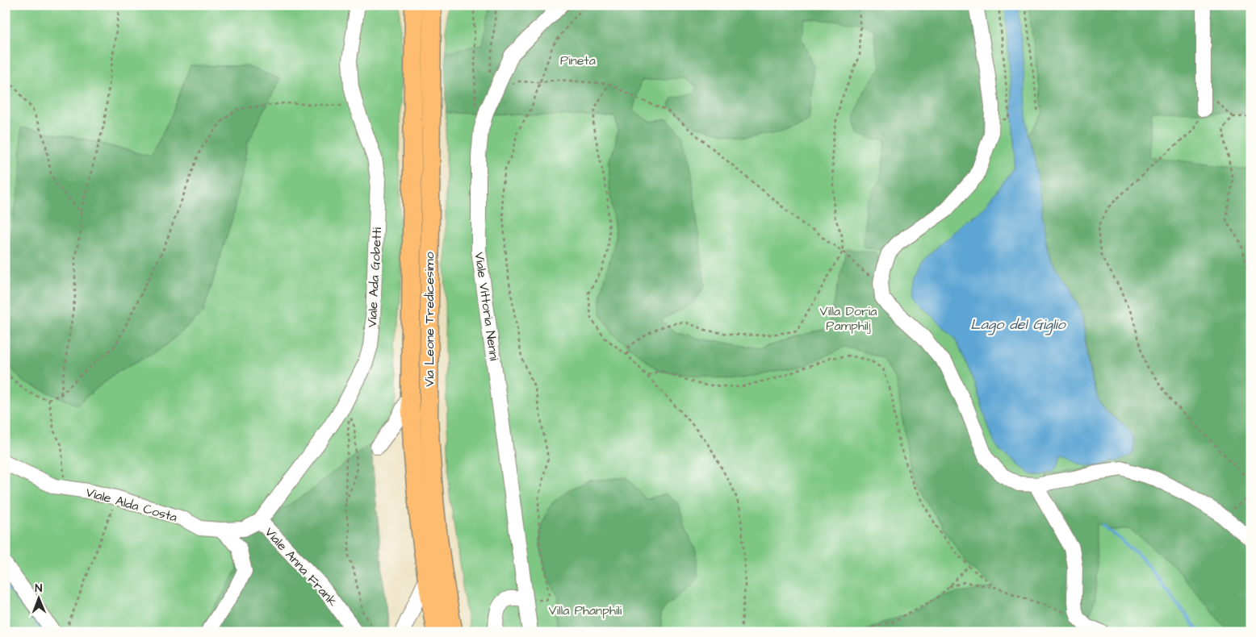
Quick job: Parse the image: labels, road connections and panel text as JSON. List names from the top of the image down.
{
  "streets": {
    "main road": ["Via Leone Tredicesimo"],
    "street": [
      "Viale Ada Gobetti",
      "Viale Vittoria Nenni",
      "Viale Alda Costa",
      "Viale Anna Frank"
    ]
  },
  "crossings": [
    ["Viale Ada Gobetti", "Viale Alda Costa"],
    ["Viale Ada Gobetti", "Viale Anna Frank"],
    ["Viale Alda Costa", "Viale Anna Frank"]
  ],
  "water": ["Lago del Giglio"],
  "parks": ["Pineta", "Villa Doria Pamphilj", "Villa Phanphili"],
  "north": "top"
}
